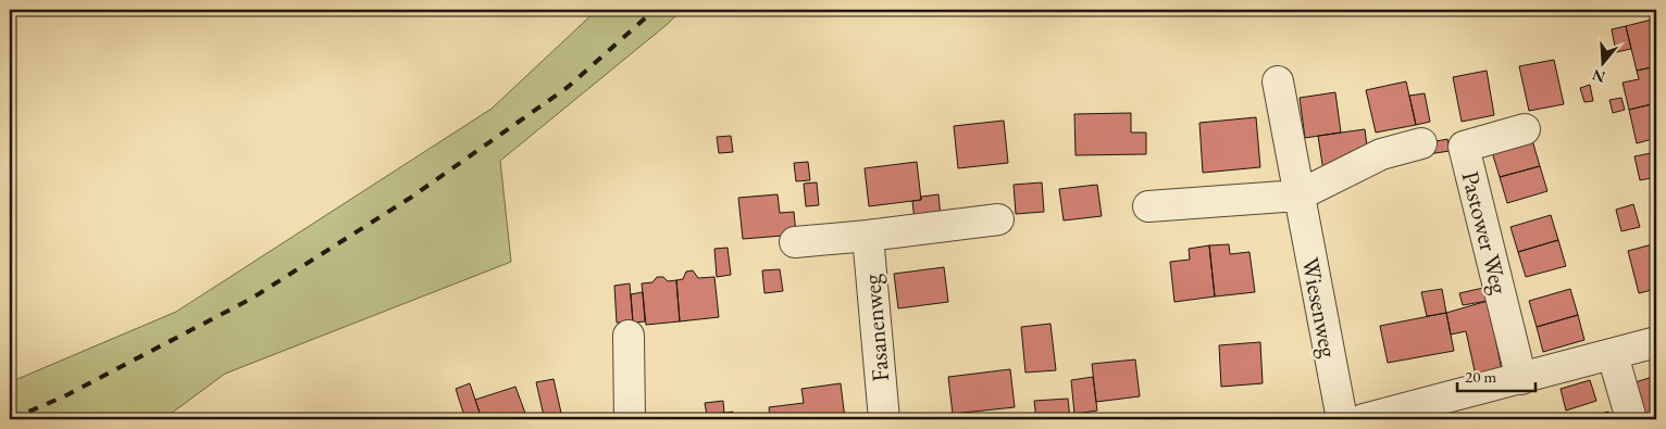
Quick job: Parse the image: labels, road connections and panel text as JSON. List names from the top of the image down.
{
  "streets": {
    "street": ["Pastower Weg", "Wiesenweg", "Fasanenweg"]
  },
  "scale_bar": "20 m",
  "north": "bottom"
}
